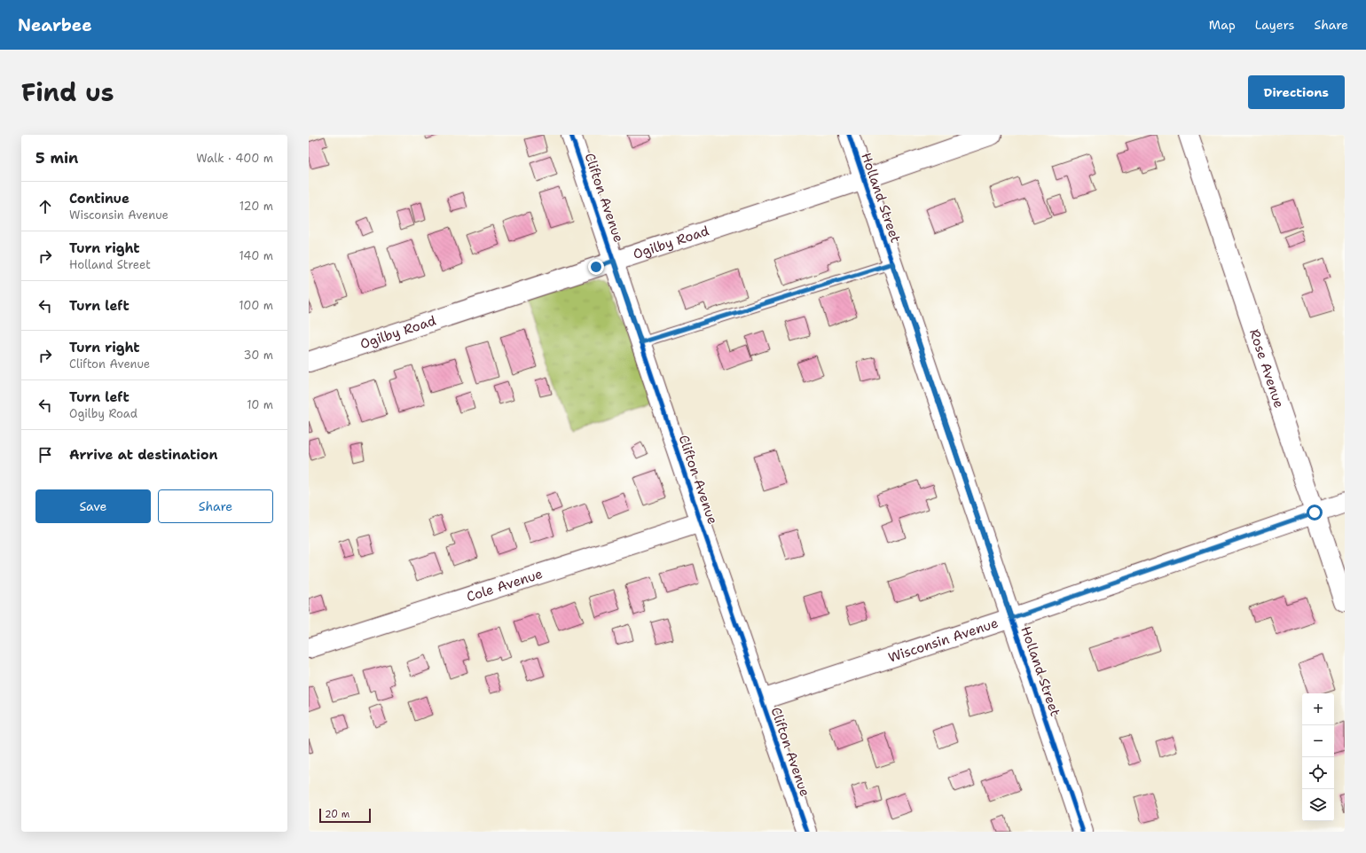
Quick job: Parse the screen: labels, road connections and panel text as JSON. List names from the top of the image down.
{
  "streets": {
    "street": [
      "Clifton Avenue",
      "Holland Street",
      "Ogilby Road",
      "Rose Avenue",
      "Cole Avenue",
      "Wisconsin Avenue"
    ]
  },
  "crossings": [
    ["Clifton Avenue", "Ogilby Road"],
    ["Clifton Avenue", "Cole Avenue"],
    ["Clifton Avenue", "Wisconsin Avenue"],
    ["Holland Street", "Ogilby Road"],
    ["Holland Street", "Wisconsin Avenue"],
    ["Rose Avenue", "Wisconsin Avenue"]
  ],
  "scale_bar": "20 m",
  "page": {
    "header": "Nearbee",
    "nav": ["Map", "Layers", "Share"],
    "title": "Find us",
    "buttons": [
      "Directions",
      ["Save", "Share"]
    ],
    "heading": ["5 min", "Walk · 400 m"],
    "list": [
      ["Continue", "Wisconsin Avenue", "120 m"],
      ["Turn right", "Holland Street", "140 m"],
      ["Turn left", "100 m"],
      ["Turn right", "Clifton Avenue", "30 m"],
      ["Turn left", "Ogilby Road", "10 m"],
      "Arrive at destination"
    ],
    "map_buttons": ["+", "−"],
    "scale": "20 m"
  }
}
